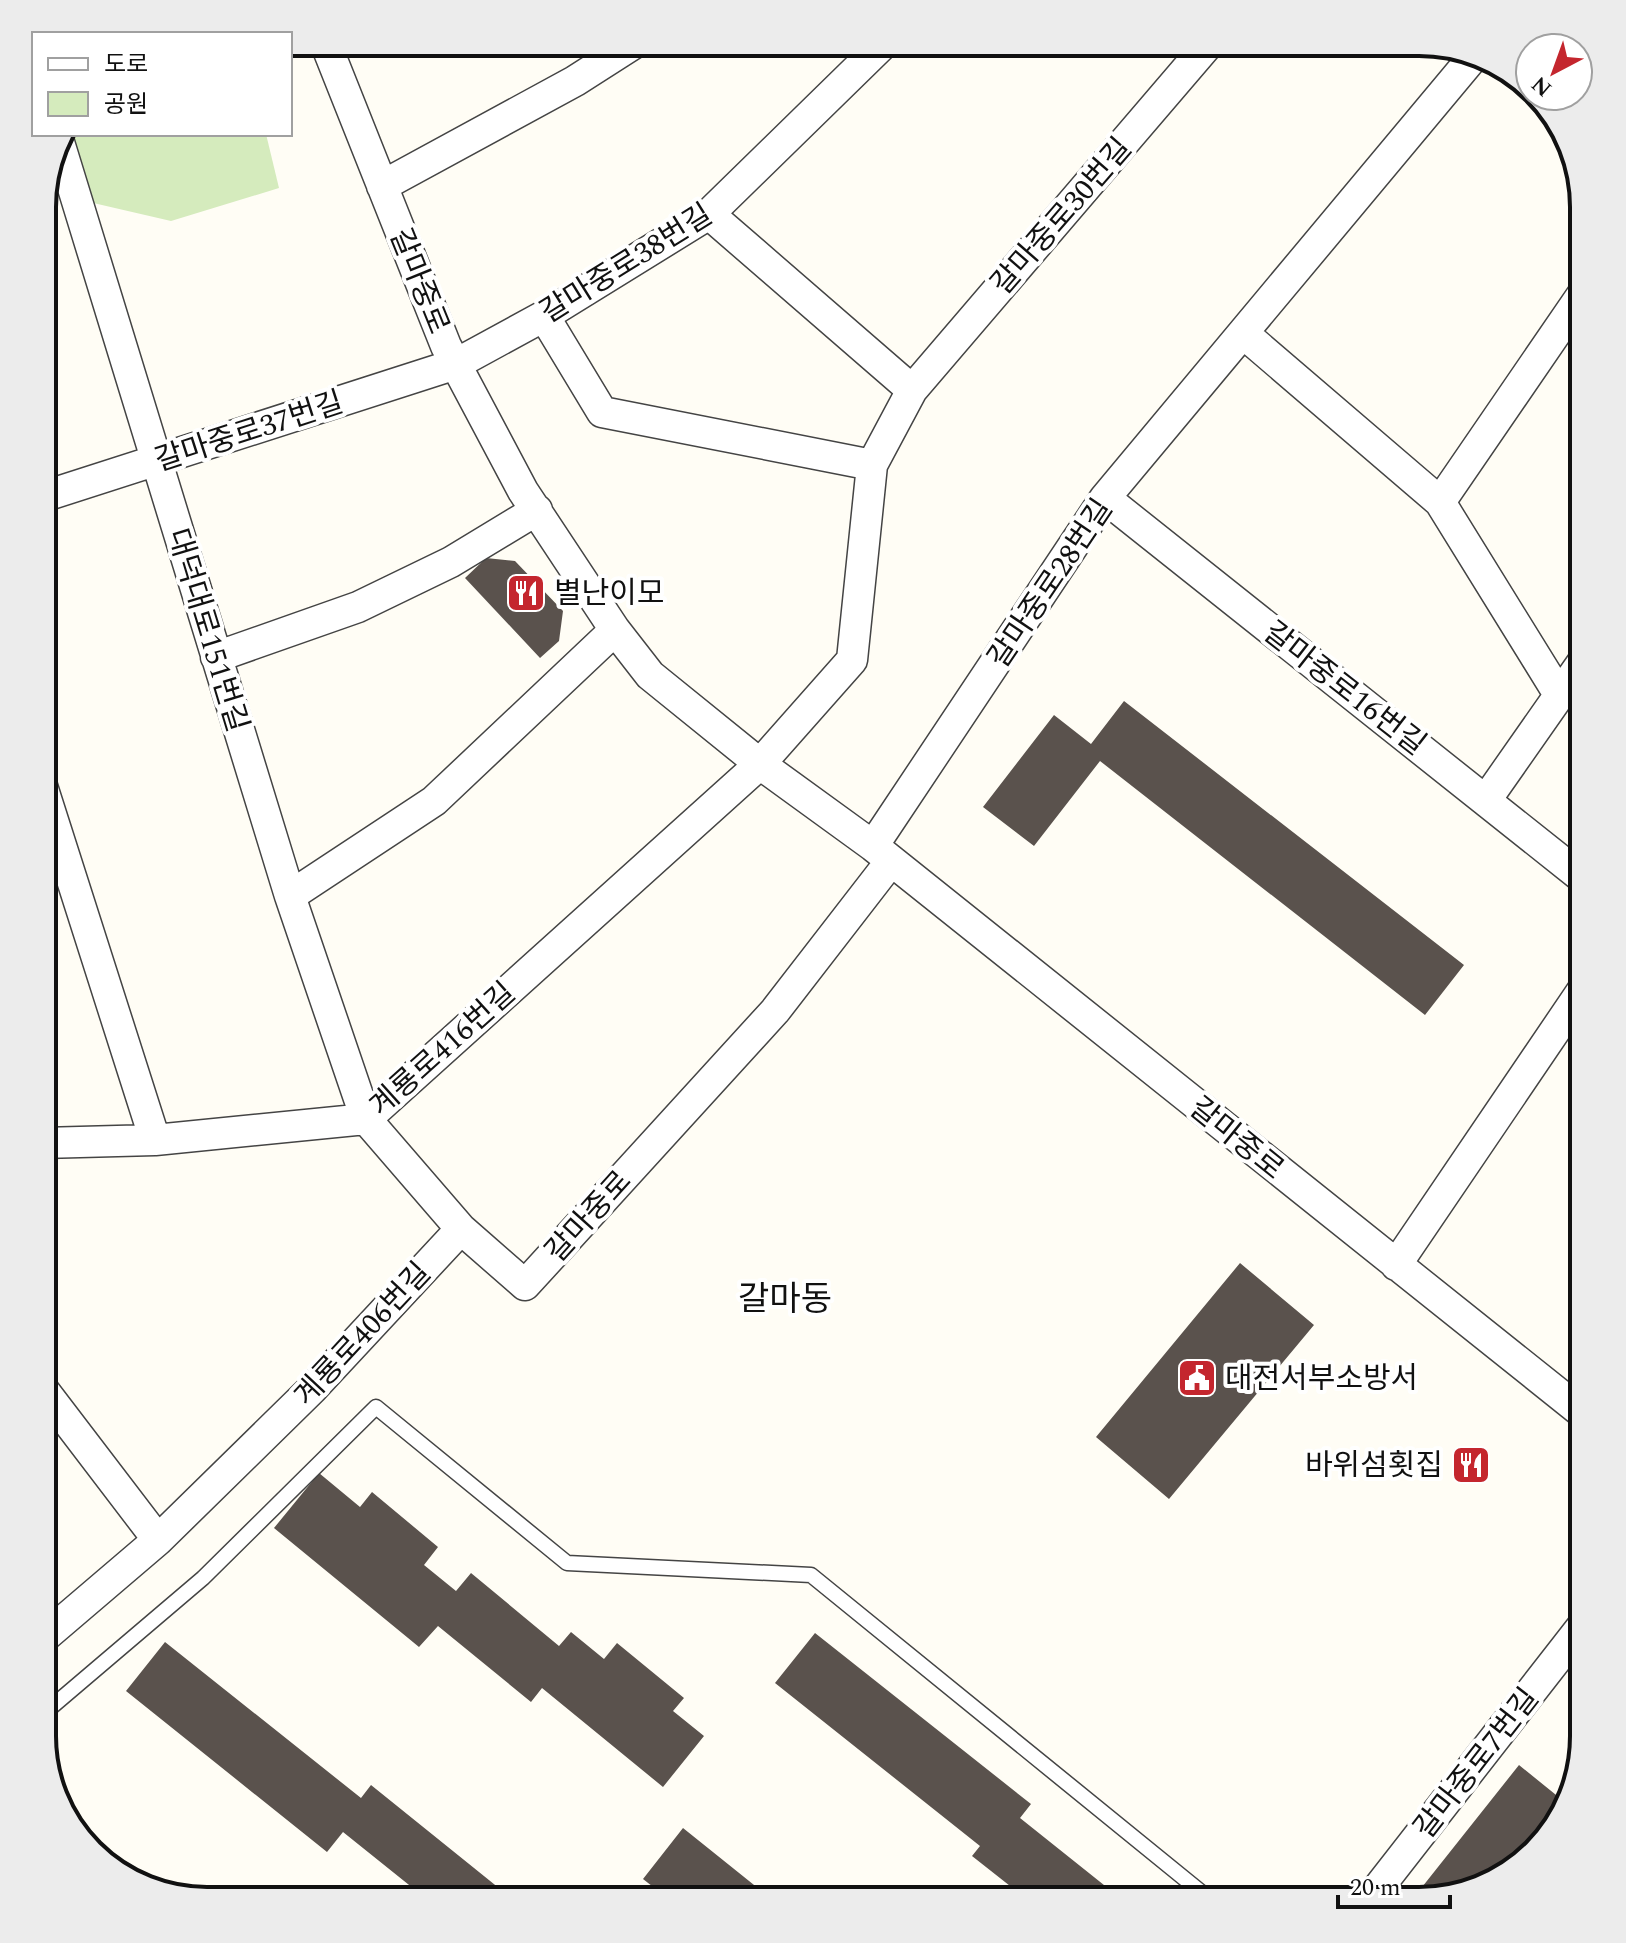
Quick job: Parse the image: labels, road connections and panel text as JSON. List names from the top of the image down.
{
  "streets": {
    "street": [
      "갈마중로30번길",
      "갈마중로38번길",
      "갈마중로",
      "갈마중로37번길",
      "갈마중로28번길",
      "대덕대로151번길",
      "갈마중로16번길",
      "계룡로416번길",
      "계룡로406번길",
      "갈마중로7번길"
    ]
  },
  "crossings": [
    ["갈마중로30번길", "갈마중로"],
    ["갈마중로30번길", "계룡로416번길"],
    ["갈마중로38번길", "갈마중로"],
    ["갈마중로38번길", "갈마중로37번길"],
    ["갈마중로", "갈마중로37번길"],
    ["갈마중로", "갈마중로28번길"],
    ["갈마중로", "계룡로416번길"],
    ["갈마중로", "계룡로406번길"],
    ["갈마중로37번길", "대덕대로151번길"],
    ["갈마중로28번길", "갈마중로16번길"],
    ["대덕대로151번길", "계룡로416번길"]
  ],
  "districts": ["갈마동"],
  "places": {
    "restaurant": ["별난이모", "바위섬횟집"],
    "public building": ["대전서부소방서"]
  },
  "legend": ["도로", "공원"],
  "scale_bar": "20 m",
  "north": "bottom left"
}
